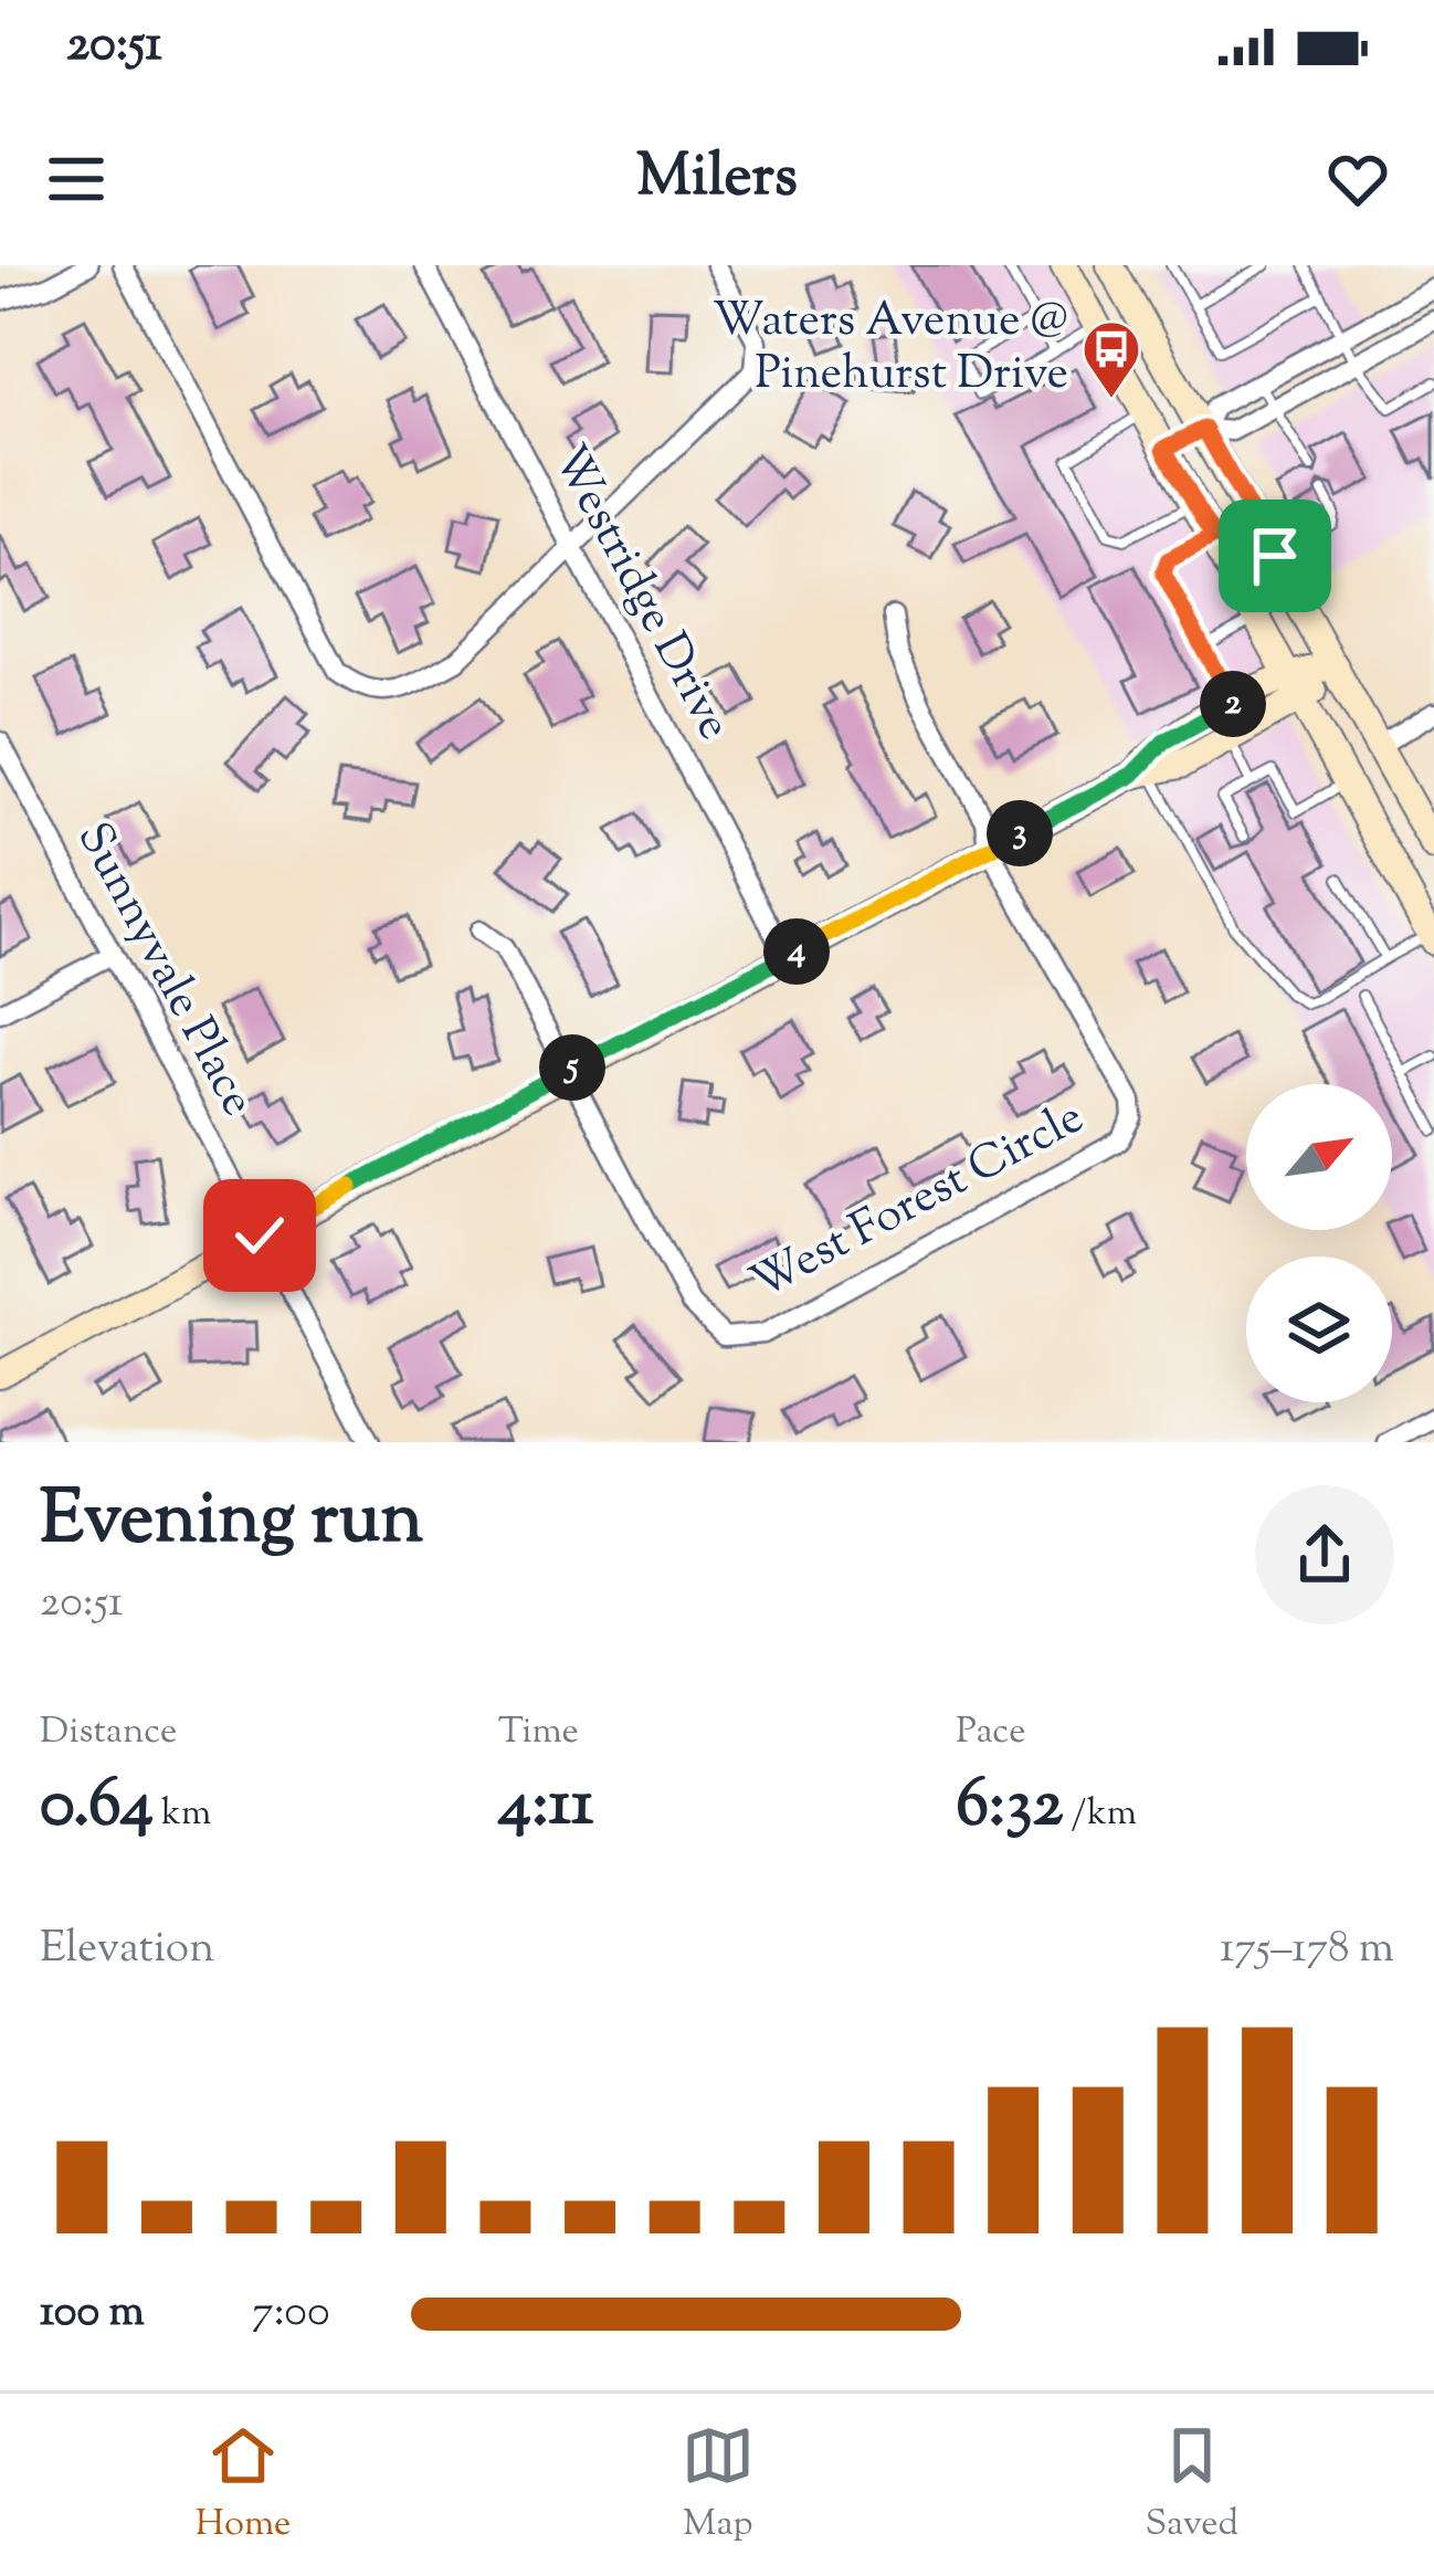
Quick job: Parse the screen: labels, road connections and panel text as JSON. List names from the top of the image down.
{
  "streets": {
    "street": ["Westridge Drive", "Sunnyvale Place", "West Forest Circle"]
  },
  "places": {
    "bus stop": ["Waters Avenue @ Pinehurst Drive"]
  },
  "north": "top right",
  "page": {
    "status": "20:51",
    "header": "Milers",
    "pins": [
      "2",
      "3",
      "4",
      "5"
    ],
    "heading": ["Evening run", "20:51"],
    "stats": [
      ["Distance", "0.64 km"],
      ["Time", "4:11"],
      ["Pace", "6:32 /km"]
    ],
    "chart": ["Elevation", "175–178 m"],
    "list": [
      {
        "name": "100 m",
        "note": "7:00"
      }
    ],
    "tabs": ["Home", "Map", "Saved"]
  }
}
